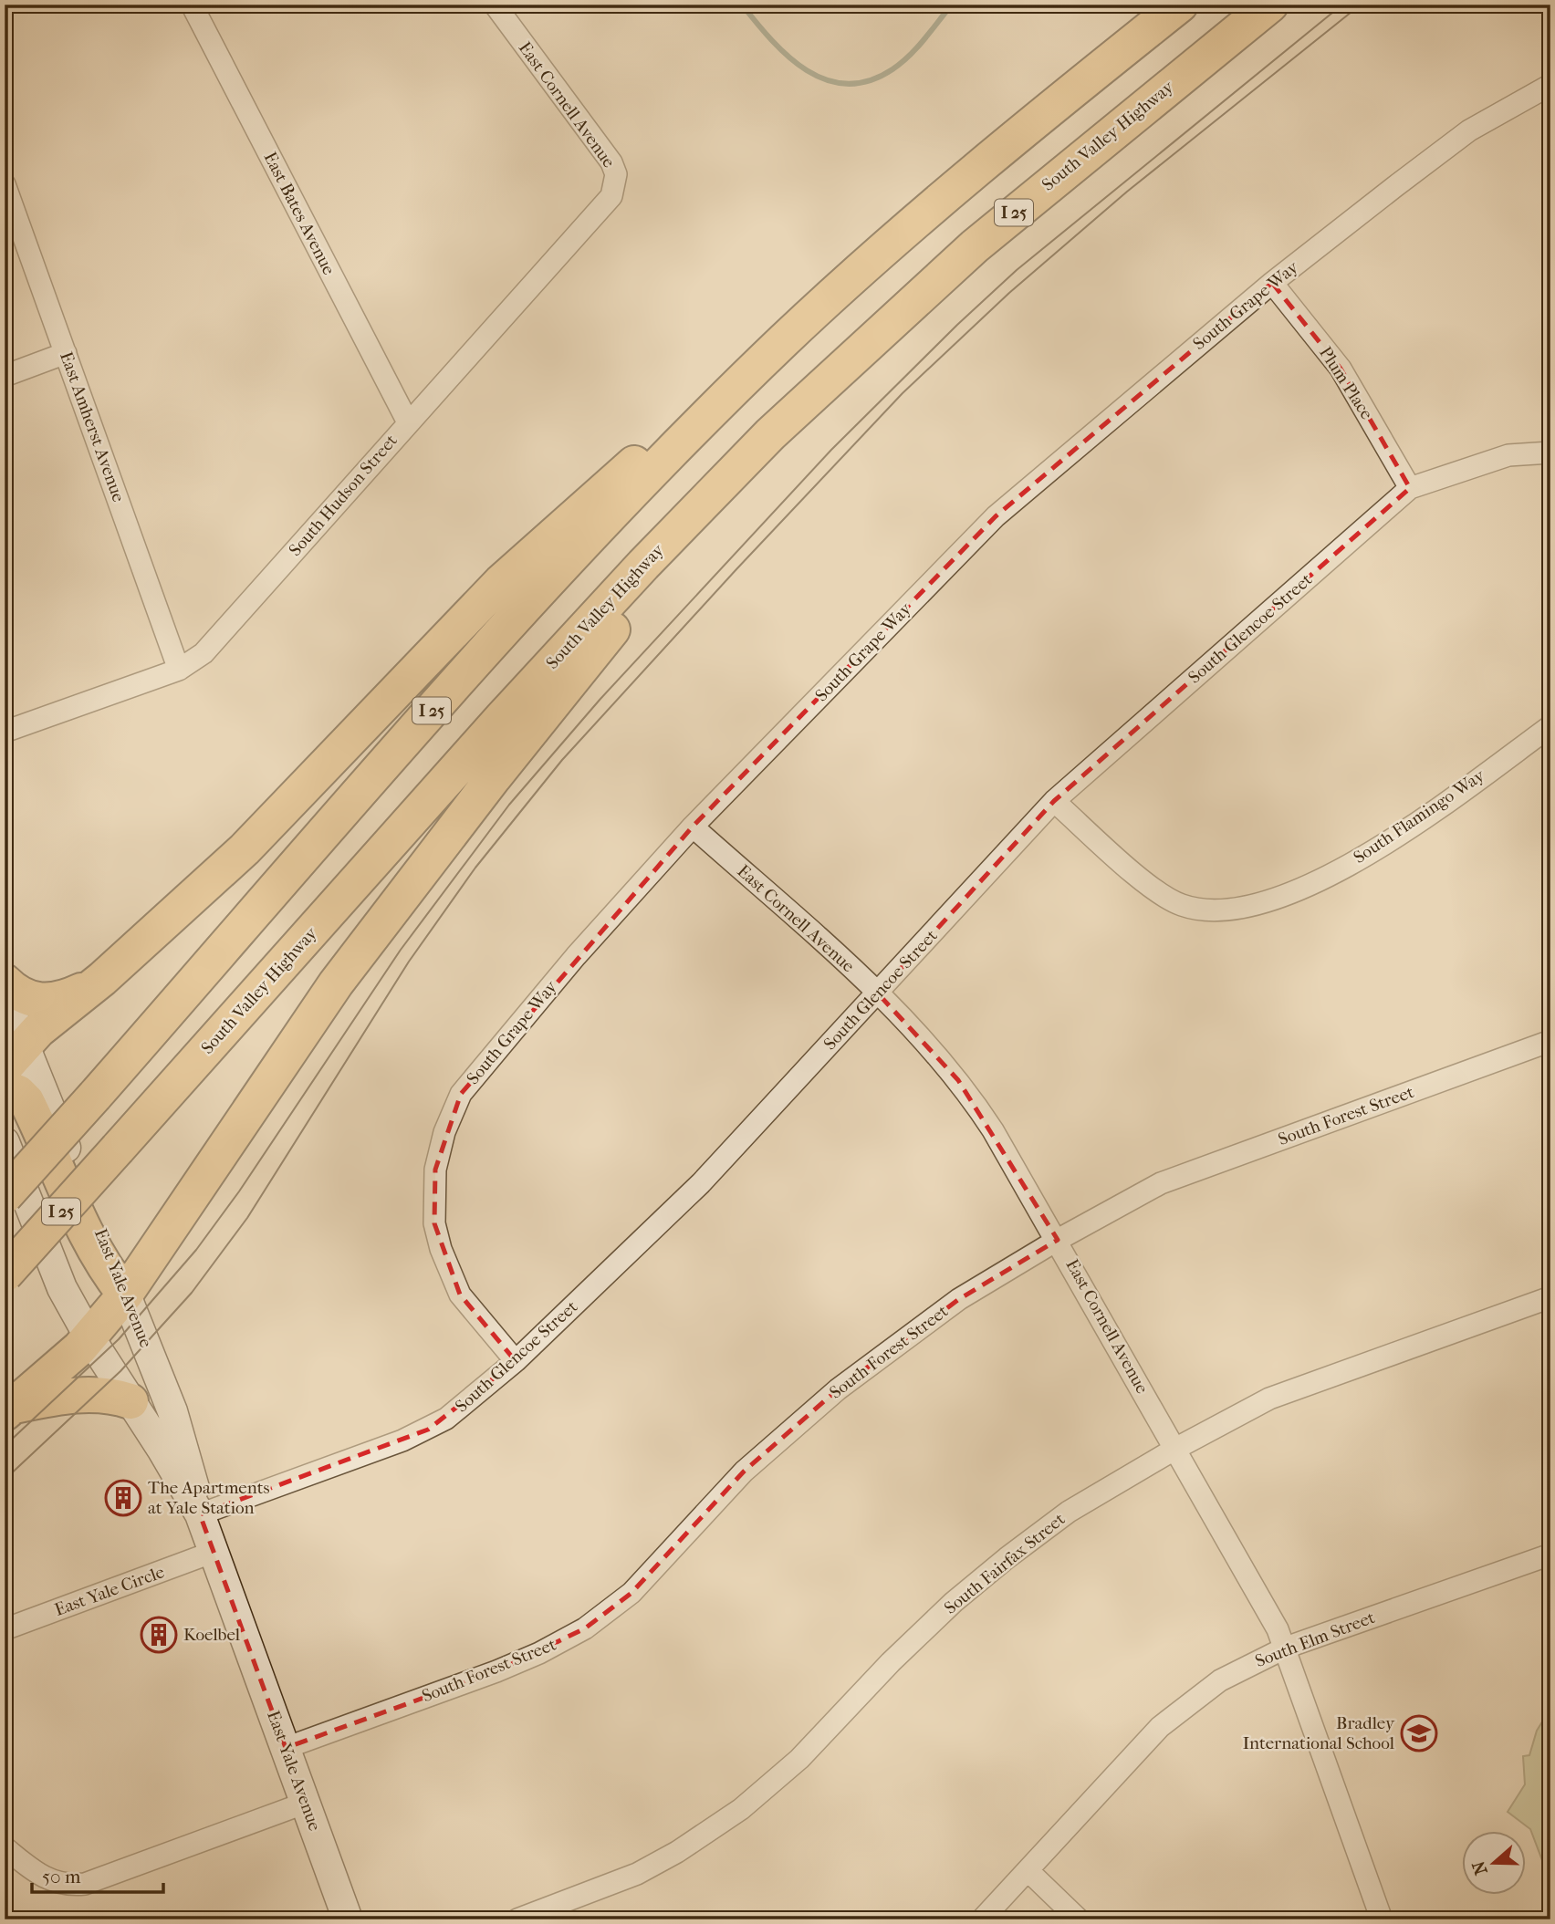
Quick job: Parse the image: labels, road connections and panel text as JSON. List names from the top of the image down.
{
  "streets": {
    "highway": ["South Valley Highway", "I 25"],
    "main road": ["East Yale Avenue"],
    "street": [
      "East Cornell Avenue",
      "East Bates Avenue",
      "South Grape Way",
      "Plum Place",
      "East Amherst Avenue",
      "South Hudson Street",
      "South Glencoe Street",
      "South Flamingo Way",
      "South Forest Street",
      "South Fairfax Street",
      "East Yale Circle",
      "South Elm Street"
    ]
  },
  "crossings": [
    ["East Cornell Avenue", "South Grape Way"],
    ["East Cornell Avenue", "South Hudson Street"],
    ["East Cornell Avenue", "South Glencoe Street"],
    ["East Cornell Avenue", "South Forest Street"],
    ["East Cornell Avenue", "South Fairfax Street"],
    ["East Cornell Avenue", "South Elm Street"],
    ["East Bates Avenue", "South Hudson Street"],
    ["South Grape Way", "Plum Place"],
    ["South Grape Way", "South Glencoe Street"],
    ["Plum Place", "South Glencoe Street"],
    ["East Amherst Avenue", "South Hudson Street"],
    ["South Glencoe Street", "South Flamingo Way"],
    ["South Glencoe Street", "East Yale Avenue"],
    ["South Forest Street", "East Yale Avenue"],
    ["East Yale Avenue", "East Yale Circle"]
  ],
  "places": {
    "building": ["The Apartments at Yale Station", "Koelbel"],
    "school or university": ["Bradley International School"]
  },
  "scale_bar": "50 m",
  "north": "left"
}
